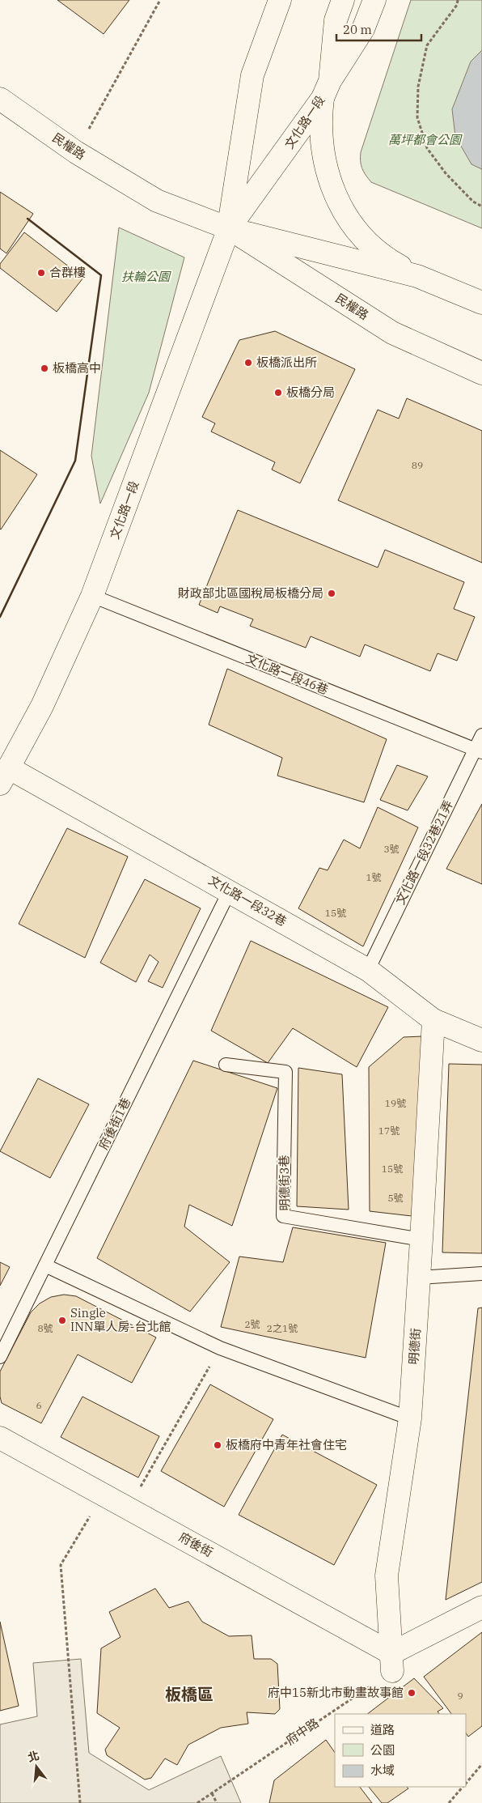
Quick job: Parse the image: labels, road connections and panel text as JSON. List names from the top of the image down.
{
  "streets": {
    "street": [
      "文化路一段",
      "民權路",
      "文化路一段32巷",
      "明德街",
      "府後街"
    ],
    "lane": [
      "文化路一段46巷",
      "文化路一段32巷21弄",
      "府後街1巷",
      "明德街3巷"
    ],
    "path": ["府中路"]
  },
  "crossings": [
    ["文化路一段", "民權路"],
    ["文化路一段", "文化路一段46巷"],
    ["文化路一段", "文化路一段32巷"],
    ["文化路一段46巷", "文化路一段32巷21弄"],
    ["文化路一段32巷21弄", "文化路一段32巷"],
    ["文化路一段32巷", "府後街1巷"],
    ["文化路一段32巷", "明德街"],
    ["明德街3巷", "明德街"],
    ["明德街", "府後街"],
    ["明德街", "府中路"],
    ["府後街", "府中路"]
  ],
  "districts": ["板橋區"],
  "parks": ["萬坪都會公園", "扶輪公園"],
  "places": [
    "合群樓",
    "板橋派出所",
    "板橋高中",
    "板橋分局",
    "財政部北區國稅局板橋分局",
    "Single INN單人房-台北館",
    "板橋府中青年社會住宅",
    "府中15新北市動畫故事館"
  ],
  "house_numbers": [
    "89",
    "3號",
    "1號",
    "15號",
    "19號",
    "17號",
    "15號",
    "5號",
    "2號",
    "8號",
    "2之1號",
    "6",
    "9"
  ],
  "legend": ["道路", "公園", "水域"],
  "scale_bar": "20 m",
  "north": "top"
}
